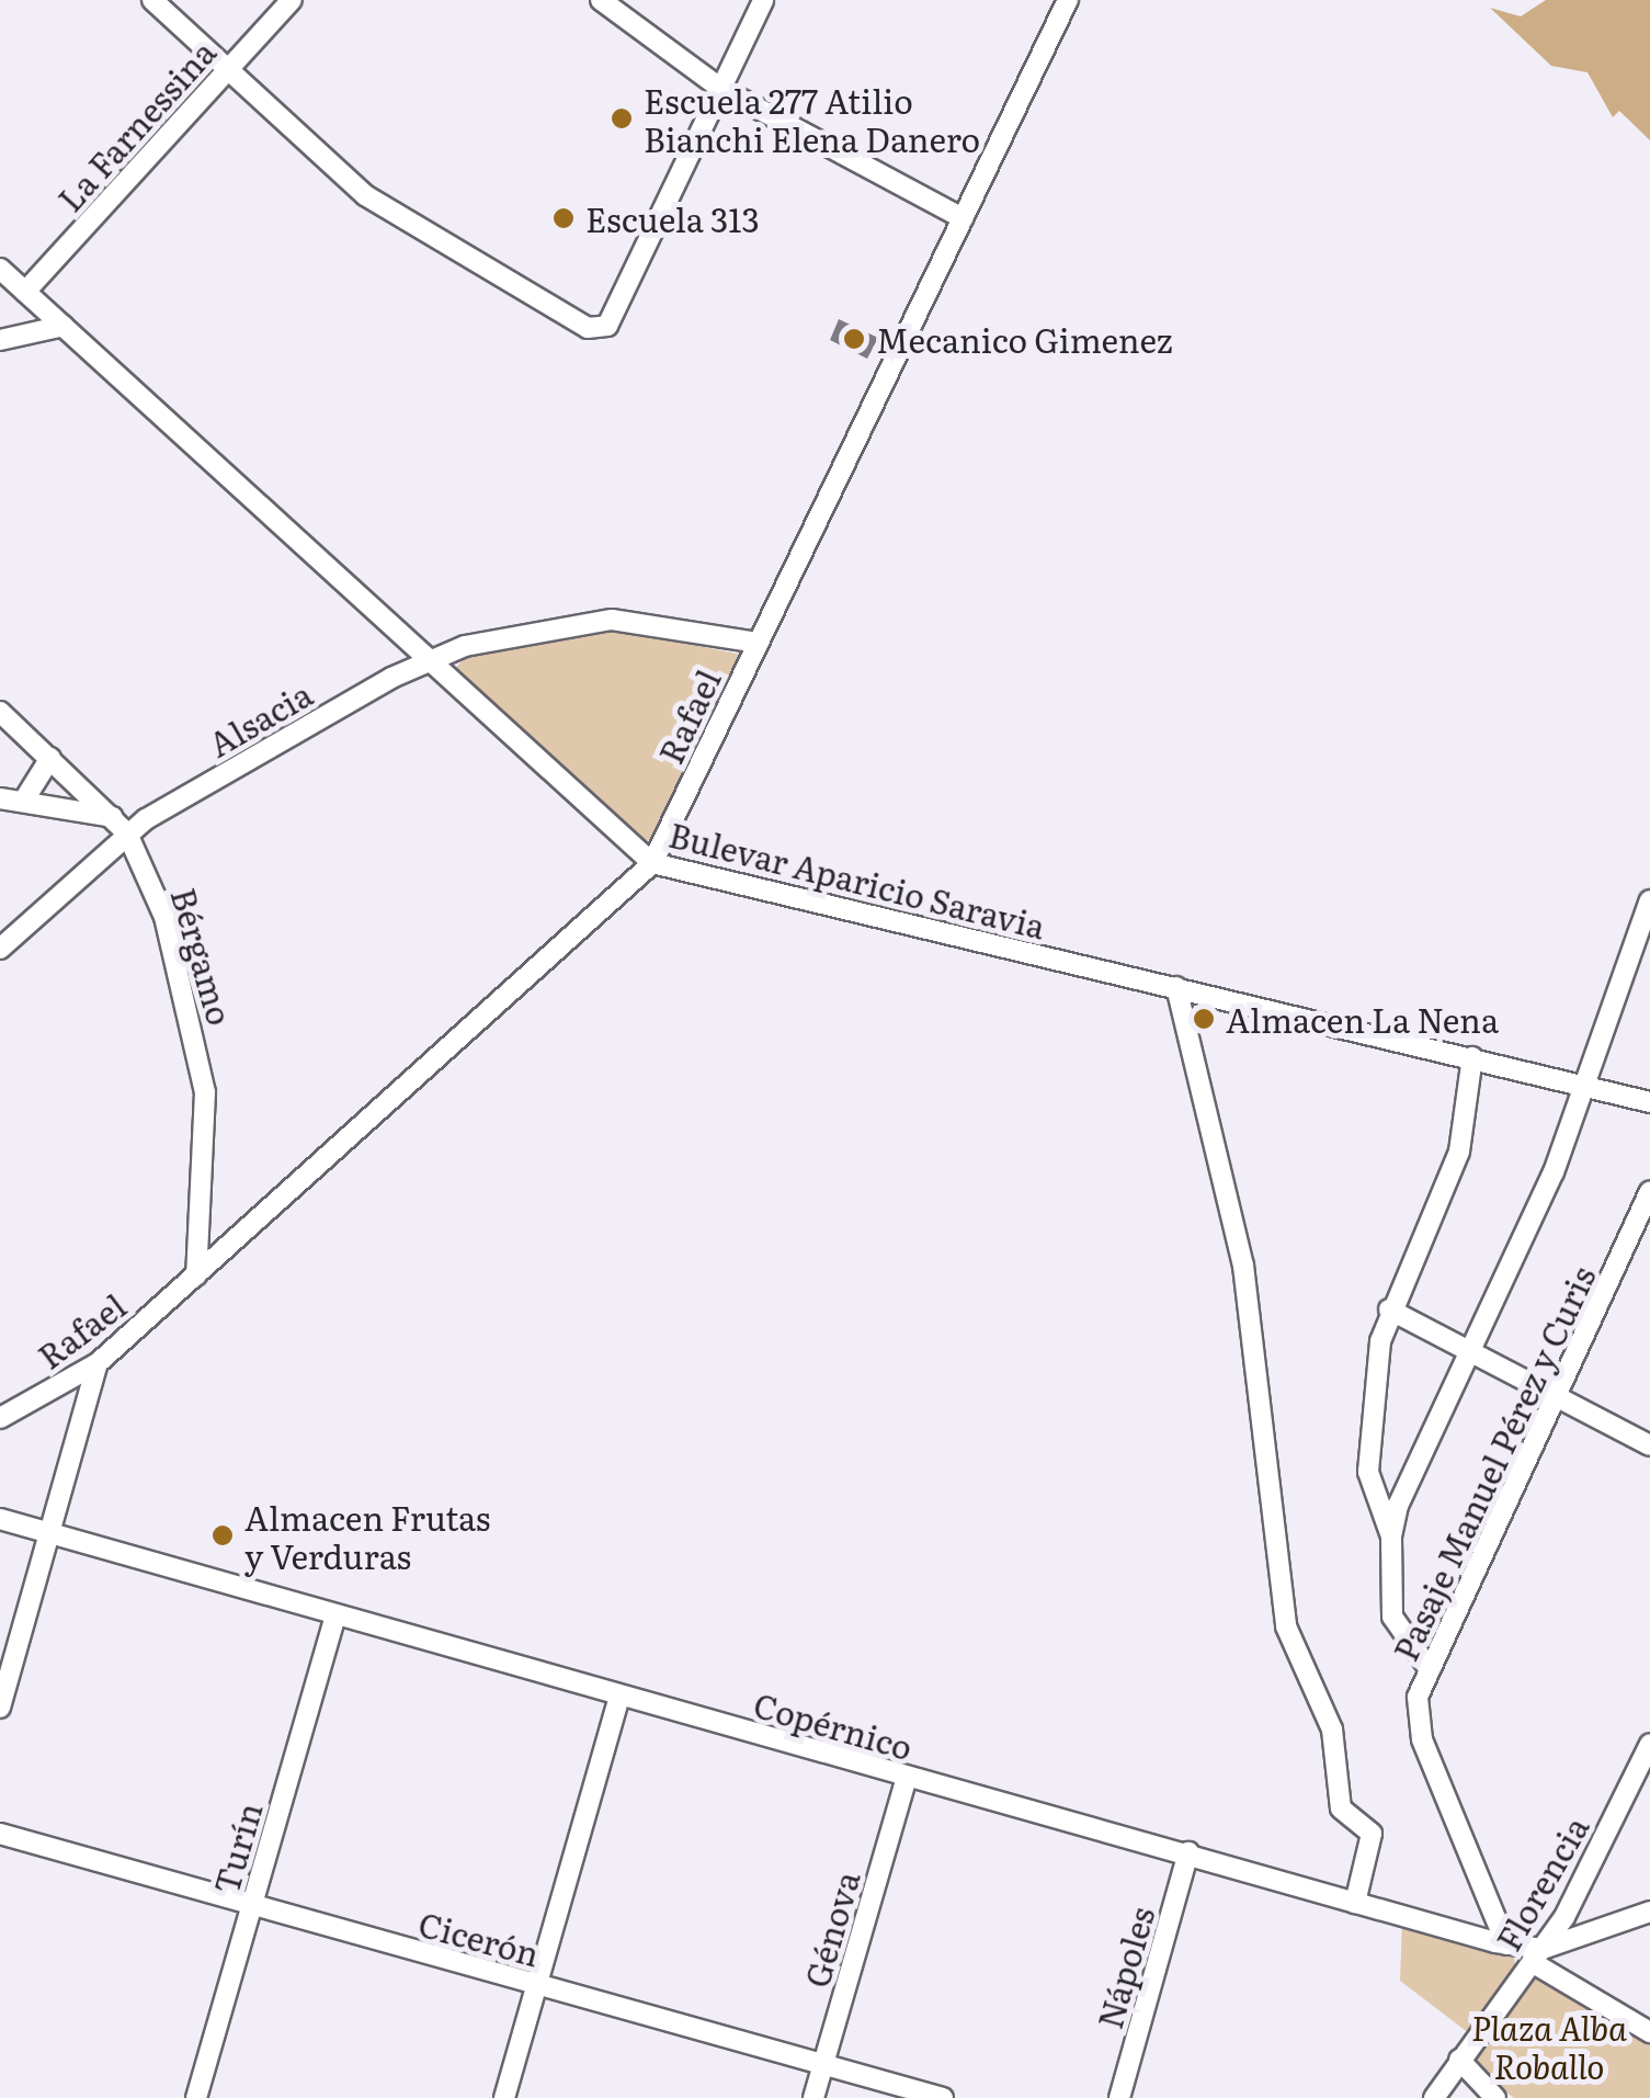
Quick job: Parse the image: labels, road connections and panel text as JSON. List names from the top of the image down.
{
  "streets": {
    "street": [
      "La Farnessina",
      "Rafael",
      "Alsacia",
      "Bulevar Aparicio Saravia",
      "Bérgamo",
      "Pasaje Manuel Pérez y Curis",
      "Copérnico",
      "Turín",
      "Florencia",
      "Génova",
      "Cicerón",
      "Nápoles"
    ]
  },
  "crossings": [
    ["La Farnessina", "Bulevar Aparicio Saravia"],
    ["Rafael", "Alsacia"],
    ["Rafael", "Bulevar Aparicio Saravia"],
    ["Rafael", "Bérgamo"],
    ["Alsacia", "Bulevar Aparicio Saravia"],
    ["Alsacia", "Bérgamo"],
    ["Pasaje Manuel Pérez y Curis", "Copérnico"],
    ["Copérnico", "Turín"],
    ["Copérnico", "Florencia"],
    ["Copérnico", "Génova"],
    ["Copérnico", "Nápoles"],
    ["Turín", "Cicerón"],
    ["Génova", "Cicerón"]
  ],
  "parks": ["Plaza Alba Roballo"],
  "places": [
    "Escuela 277 Atilio Bianchi Elena Danero",
    "Escuela 313",
    "Mecanico Gimenez",
    "Almacen La Nena",
    "Almacen Frutas y Verduras"
  ]
}
